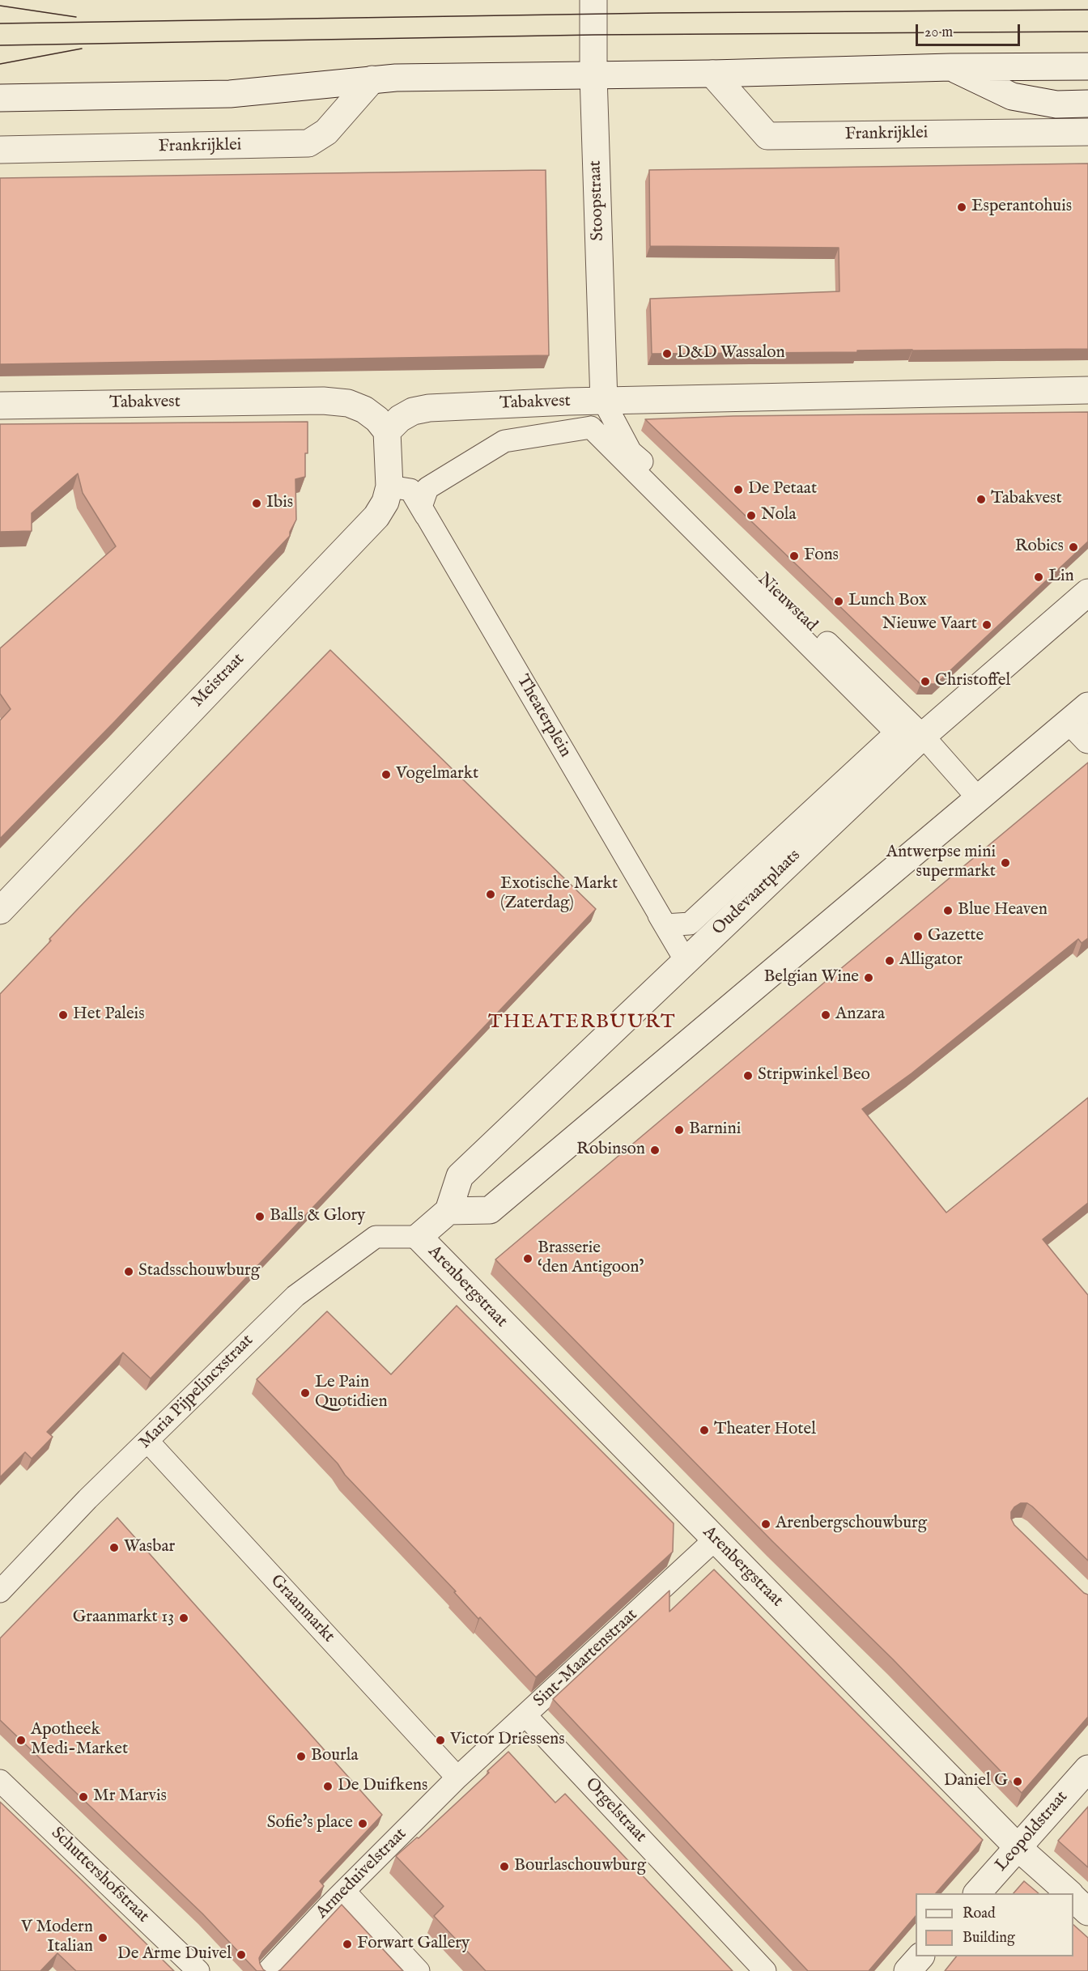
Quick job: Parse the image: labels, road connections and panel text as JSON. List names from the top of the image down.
{
  "streets": {
    "street": [
      "Frankrijklei",
      "Stoopstraat",
      "Tabakvest",
      "Nieuwstad",
      "Meistraat",
      "Oudevaartplaats",
      "Arenbergstraat",
      "Maria Pijpelincxstraat",
      "Graanmarkt",
      "Sint-Maartenstraat",
      "Orgelstraat",
      "Leopoldstraat",
      "Armeduivelstraat",
      "Schuttershofstraat"
    ]
  },
  "crossings": [
    ["Stoopstraat", "Tabakvest"],
    ["Stoopstraat", "Nieuwstad"],
    ["Tabakvest", "Nieuwstad"],
    ["Tabakvest", "Meistraat"],
    ["Nieuwstad", "Oudevaartplaats"],
    ["Arenbergstraat", "Maria Pijpelincxstraat"],
    ["Arenbergstraat", "Sint-Maartenstraat"],
    ["Arenbergstraat", "Leopoldstraat"],
    ["Maria Pijpelincxstraat", "Graanmarkt"],
    ["Graanmarkt", "Sint-Maartenstraat"],
    ["Graanmarkt", "Armeduivelstraat"],
    ["Sint-Maartenstraat", "Orgelstraat"],
    ["Sint-Maartenstraat", "Armeduivelstraat"]
  ],
  "districts": ["THEATERBUURT"],
  "places": [
    "Esperantohuis",
    "D&D Wassalon",
    "De Petaat",
    "Tabakvest",
    "Ibis",
    "Nola",
    "Robics",
    "Fons",
    "Lin",
    "Lunch Box",
    "Nieuwe Vaart",
    "Christoffel",
    "Vogelmarkt",
    "Antwerpse mini supermarkt",
    "Exotische Markt (Zaterdag)",
    "Blue Heaven",
    "Gazette",
    "Alligator",
    "Belgian Wine",
    "Het Paleis",
    "Anzara",
    "Stripwinkel Beo",
    "Barnini",
    "Robinson",
    "Balls & Glory",
    "Brasserie ‘den Antigoon’",
    "Stadsschouwburg",
    "Le Pain Quotidien",
    "Theater Hotel",
    "Arenbergschouwburg",
    "Wasbar",
    "Graanmarkt 13",
    "Apotheek Medi-Market",
    "Victor Driessens",
    "Bourla",
    "Daniel G",
    "De Duifkens",
    "Mr Marvis",
    "Sofie's place",
    "Bourlaschouwburg",
    "V Modern Italian",
    "Forwart Gallery",
    "De Arme Duivel"
  ],
  "legend": ["Road", "Building"],
  "scale_bar": "20 m"
}
